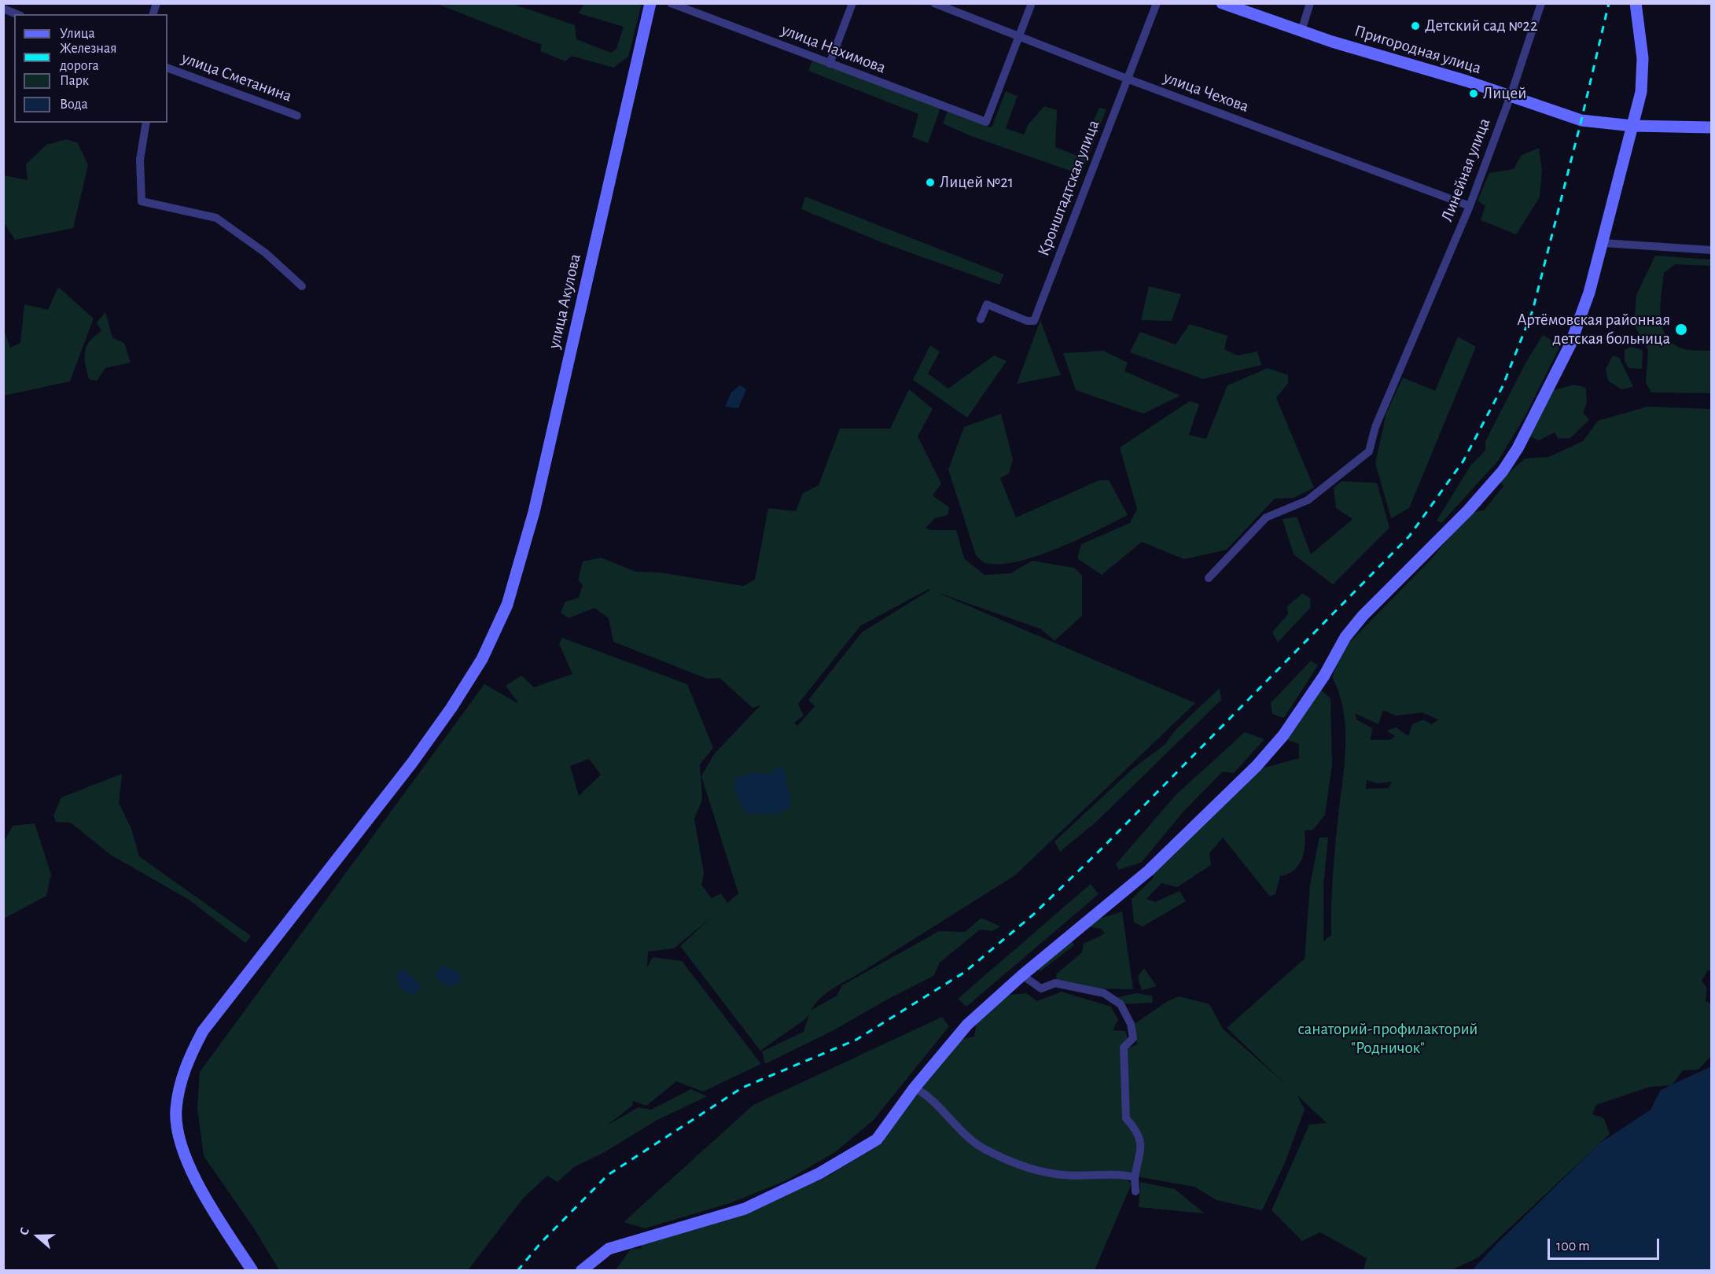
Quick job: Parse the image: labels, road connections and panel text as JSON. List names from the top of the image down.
{
  "streets": {
    "main road": ["Пригородная улица", "улица Акулова"],
    "street": [
      "улица Нахимова",
      "улица Сметанина",
      "улица Чехова",
      "Линейная улица",
      "Кронштадтская улица"
    ]
  },
  "crossings": [
    ["улица Нахимова", "улица Чехова"],
    ["Пригородная улица", "Линейная улица"],
    ["улица Чехова", "Линейная улица"],
    ["улица Чехова", "Кронштадтская улица"]
  ],
  "parks": ["санаторий-профилакторий \"Родничок\""],
  "places": [
    "Детский сад №22",
    "Лицей",
    "Лицей №21",
    "Артёмовская районная детская больница"
  ],
  "legend": [
    "Улица",
    "Железная дорога",
    "Парк",
    "Вода"
  ],
  "scale_bar": "100 m",
  "north": "left"
}
